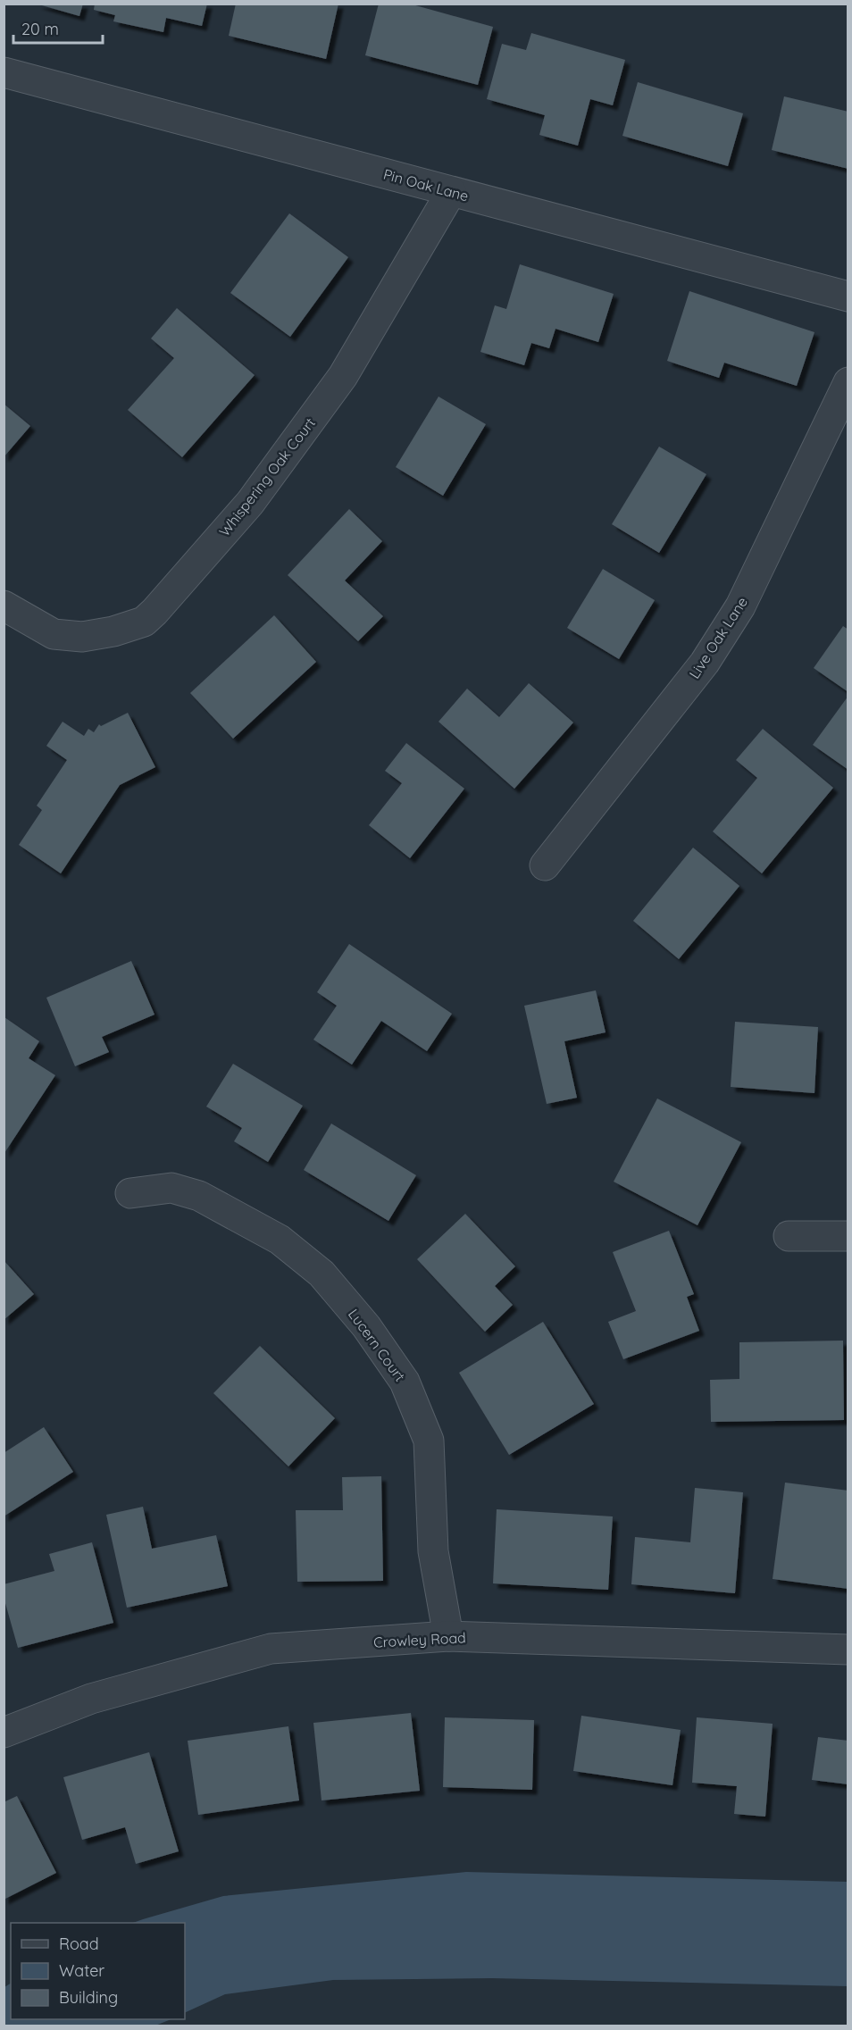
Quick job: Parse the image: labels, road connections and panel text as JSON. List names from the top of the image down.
{
  "streets": {
    "street": [
      "Pin Oak Lane",
      "Whispering Oak Court",
      "Live Oak Lane",
      "Lucern Court",
      "Crowley Road"
    ]
  },
  "crossings": [
    ["Pin Oak Lane", "Whispering Oak Court"],
    ["Lucern Court", "Crowley Road"]
  ],
  "legend": ["Road", "Water", "Building"],
  "scale_bar": "20 m"
}
